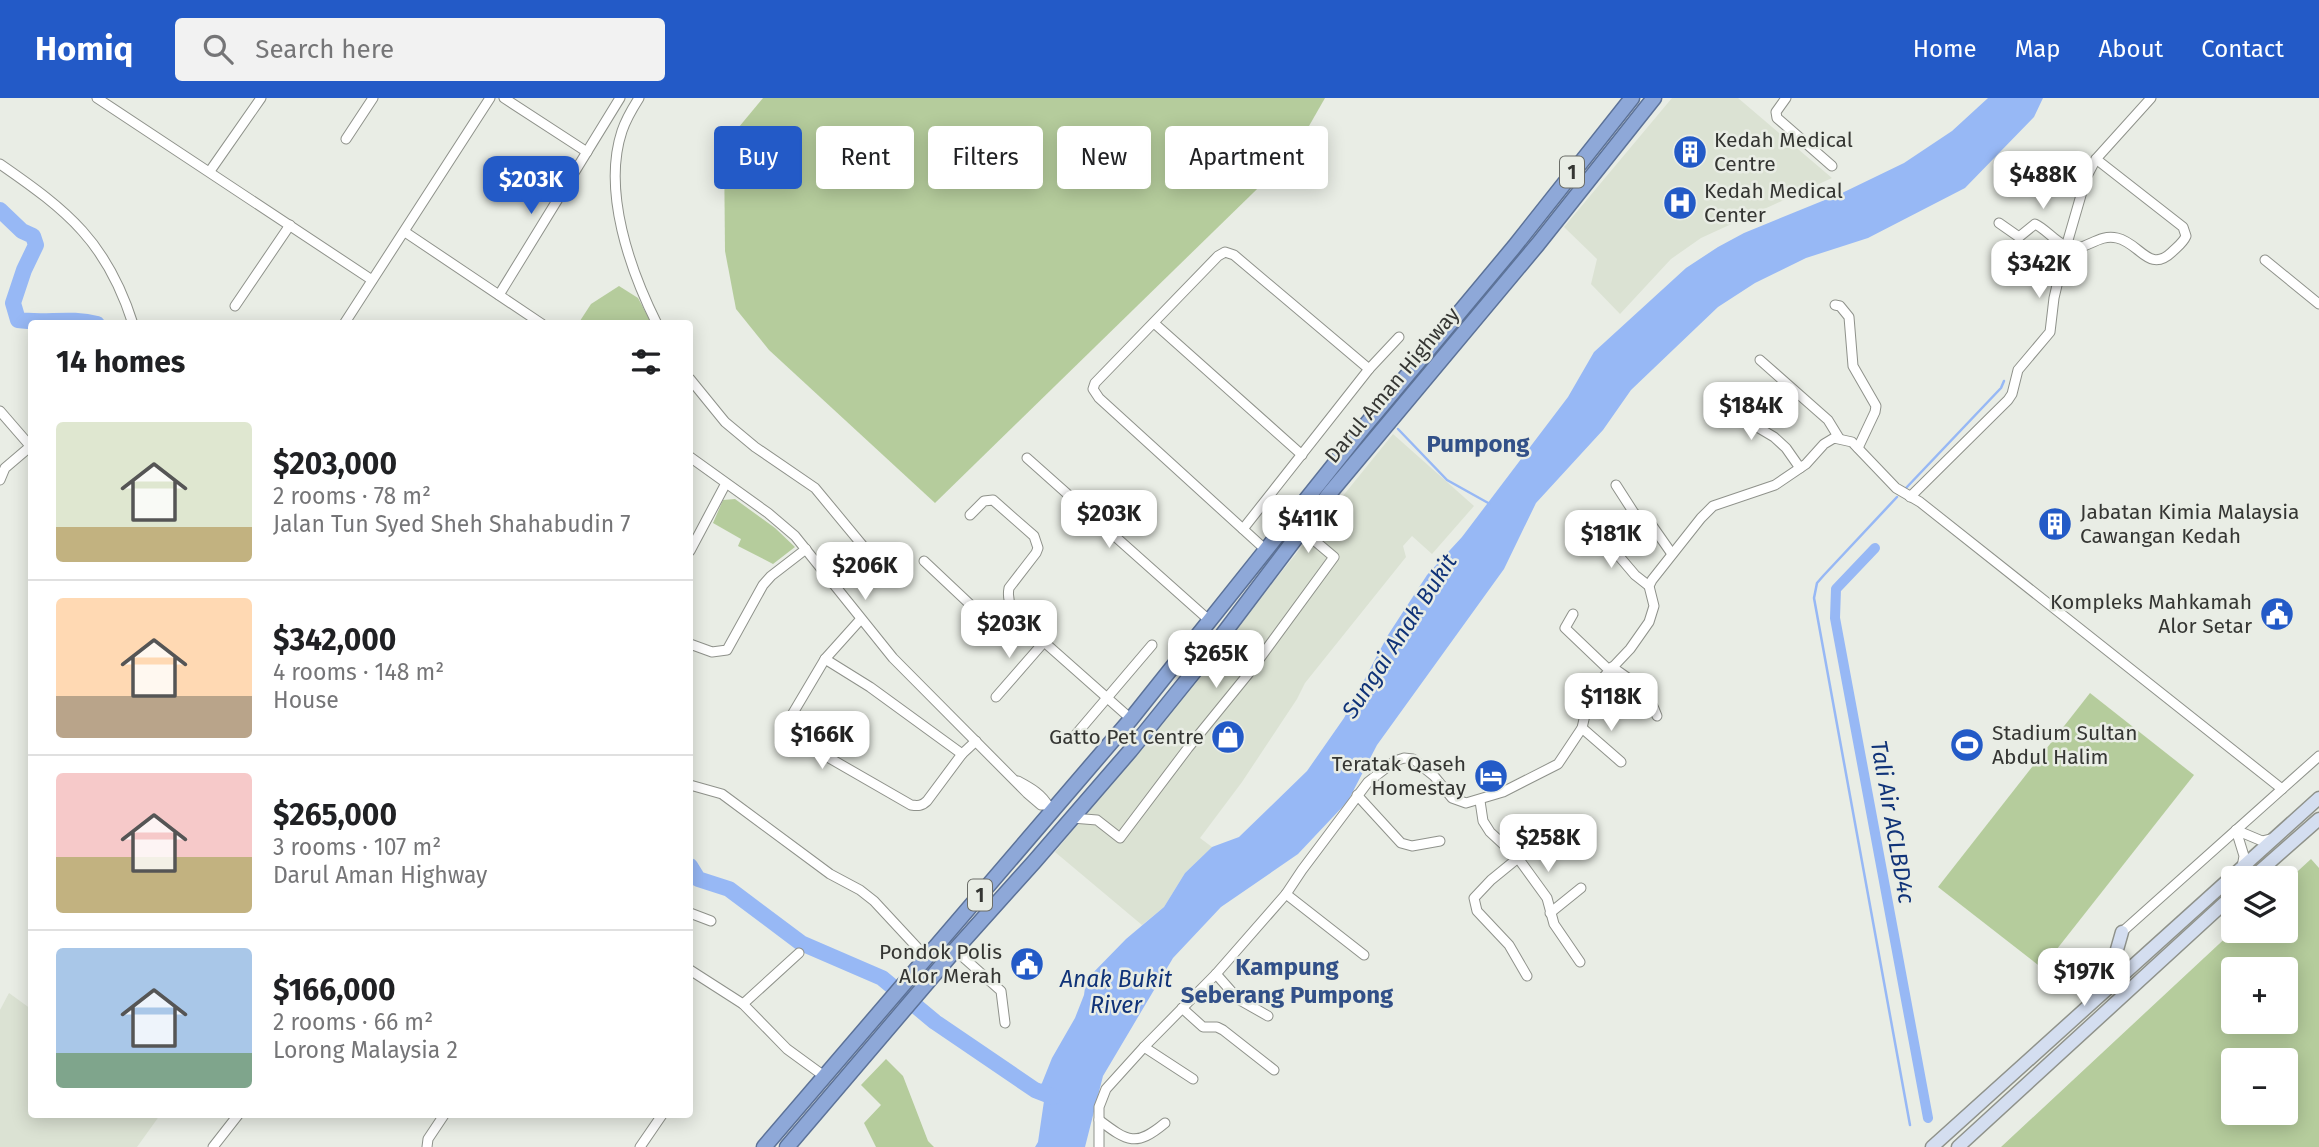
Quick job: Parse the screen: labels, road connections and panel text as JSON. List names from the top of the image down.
{
  "streets": {
    "highway": ["1", "Darul Aman Highway"]
  },
  "crossings": [
    ["1", "Darul Aman Highway"]
  ],
  "districts": ["Pumpong", "Kampung Seberang Pumpong"],
  "water": ["Sungai Anak Bukit", "Tali Air ACLBD4c", "Anak Bukit River"],
  "places": {
    "building": ["Kedah Medical Centre", "Jabatan Kimia Malaysia Cawangan Kedah"],
    "hospital": ["Kedah Medical Center"],
    "public building": ["Kompleks Mahkamah Alor Setar", "Pondok Polis Alor Merah"],
    "shop": ["Gatto Pet Centre"],
    "sports": ["Stadium Sultan Abdul Halim"],
    "hotel": ["Teratak Qaseh Homestay"]
  },
  "page": {
    "header": "Homiq",
    "search": "Search here",
    "nav": [
      "Home",
      "Map",
      "About",
      "Contact"
    ],
    "chip": [
      "Buy",
      "Rent",
      "Filters",
      "New",
      "Apartment"
    ],
    "price": [
      "$488K",
      "$203K",
      "$342K",
      "$184K",
      "$203K",
      "$411K",
      "$181K",
      "$206K",
      "$203K",
      "$265K",
      "$118K",
      "$166K",
      "$258K",
      "$197K"
    ],
    "heading": "14 homes",
    "list": [
      {
        "name": "$203,000",
        "note": "2 rooms · 78 m² · Jalan Tun Syed Sheh Shahabudin 7"
      },
      {
        "name": "$342,000",
        "note": "4 rooms · 148 m² · House"
      },
      {
        "name": "$265,000",
        "note": "3 rooms · 107 m² · Darul Aman Highway"
      },
      {
        "name": "$166,000",
        "note": "2 rooms · 66 m² · Lorong Malaysia 2"
      }
    ],
    "map_buttons": ["+", "−"]
  }
}
